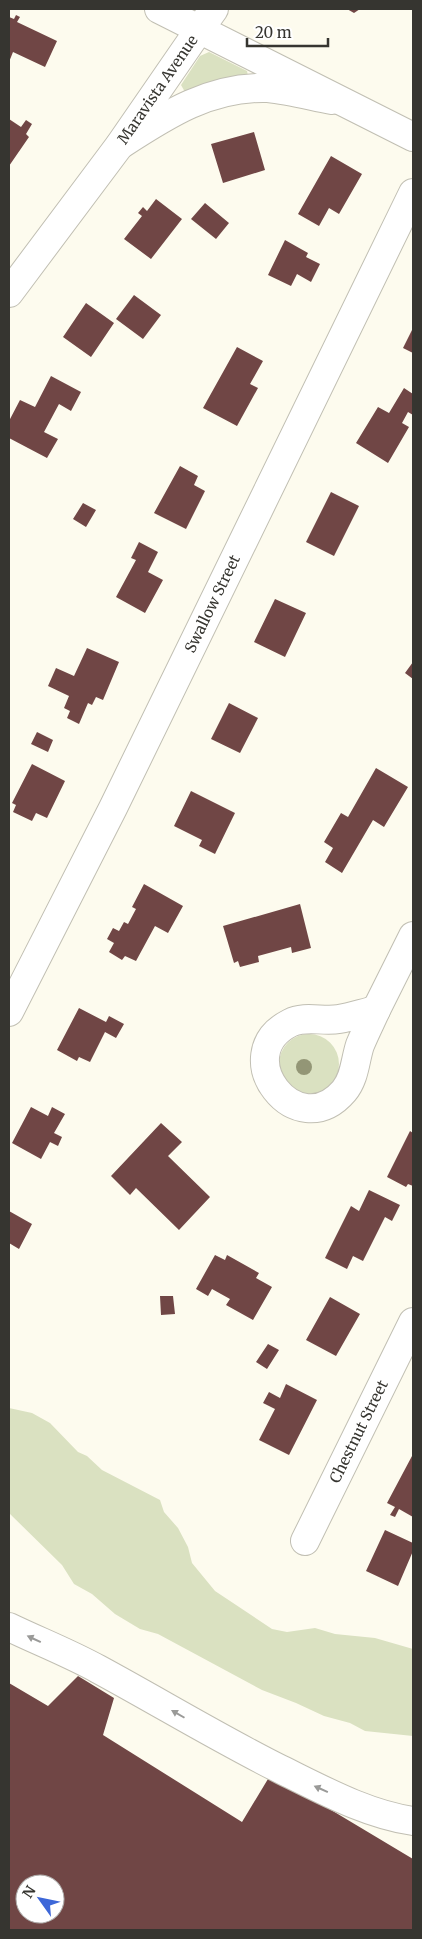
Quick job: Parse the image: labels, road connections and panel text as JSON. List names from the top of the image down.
{
  "streets": {
    "street": ["Maravista Avenue", "Swallow Street", "Chestnut Street"]
  },
  "scale_bar": "20 m",
  "north": "top left"
}
